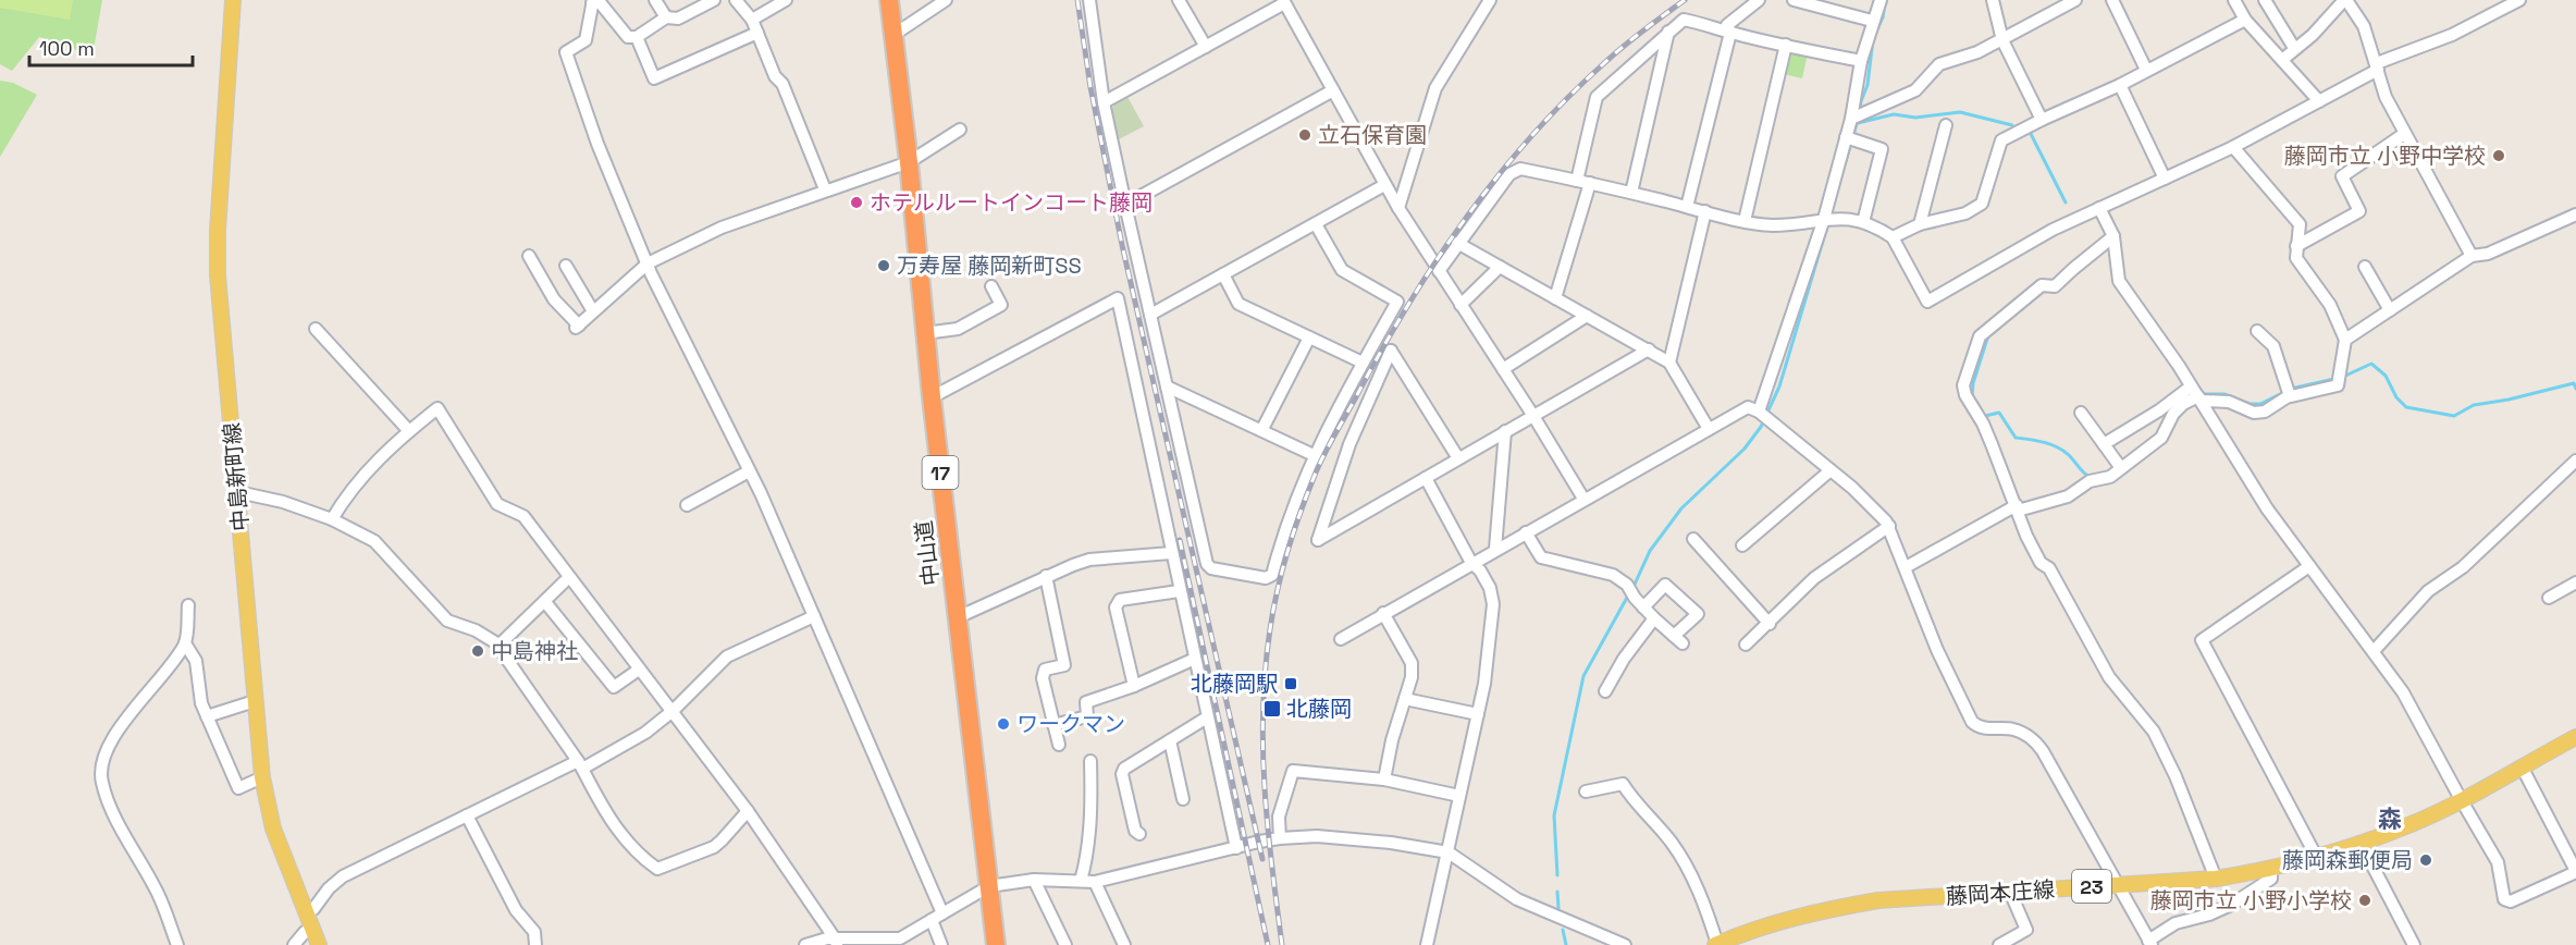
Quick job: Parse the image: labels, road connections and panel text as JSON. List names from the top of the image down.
{
  "streets": {
    "highway": ["17", "中山道"],
    "main road": ["中島新町線", "23", "藤岡本庄線"]
  },
  "districts": ["森"],
  "places": {
    "other": [
      "立石保育園",
      "藤岡市立 小野中学校",
      "ホテルルートインコート藤岡",
      "万寿屋 藤岡新町SS",
      "中島神社",
      "ワークマン",
      "藤岡森郵便局",
      "藤岡市立 小野小学校"
    ],
    "transit": ["北藤岡駅", "北藤岡"]
  },
  "scale_bar": "100 m"
}
